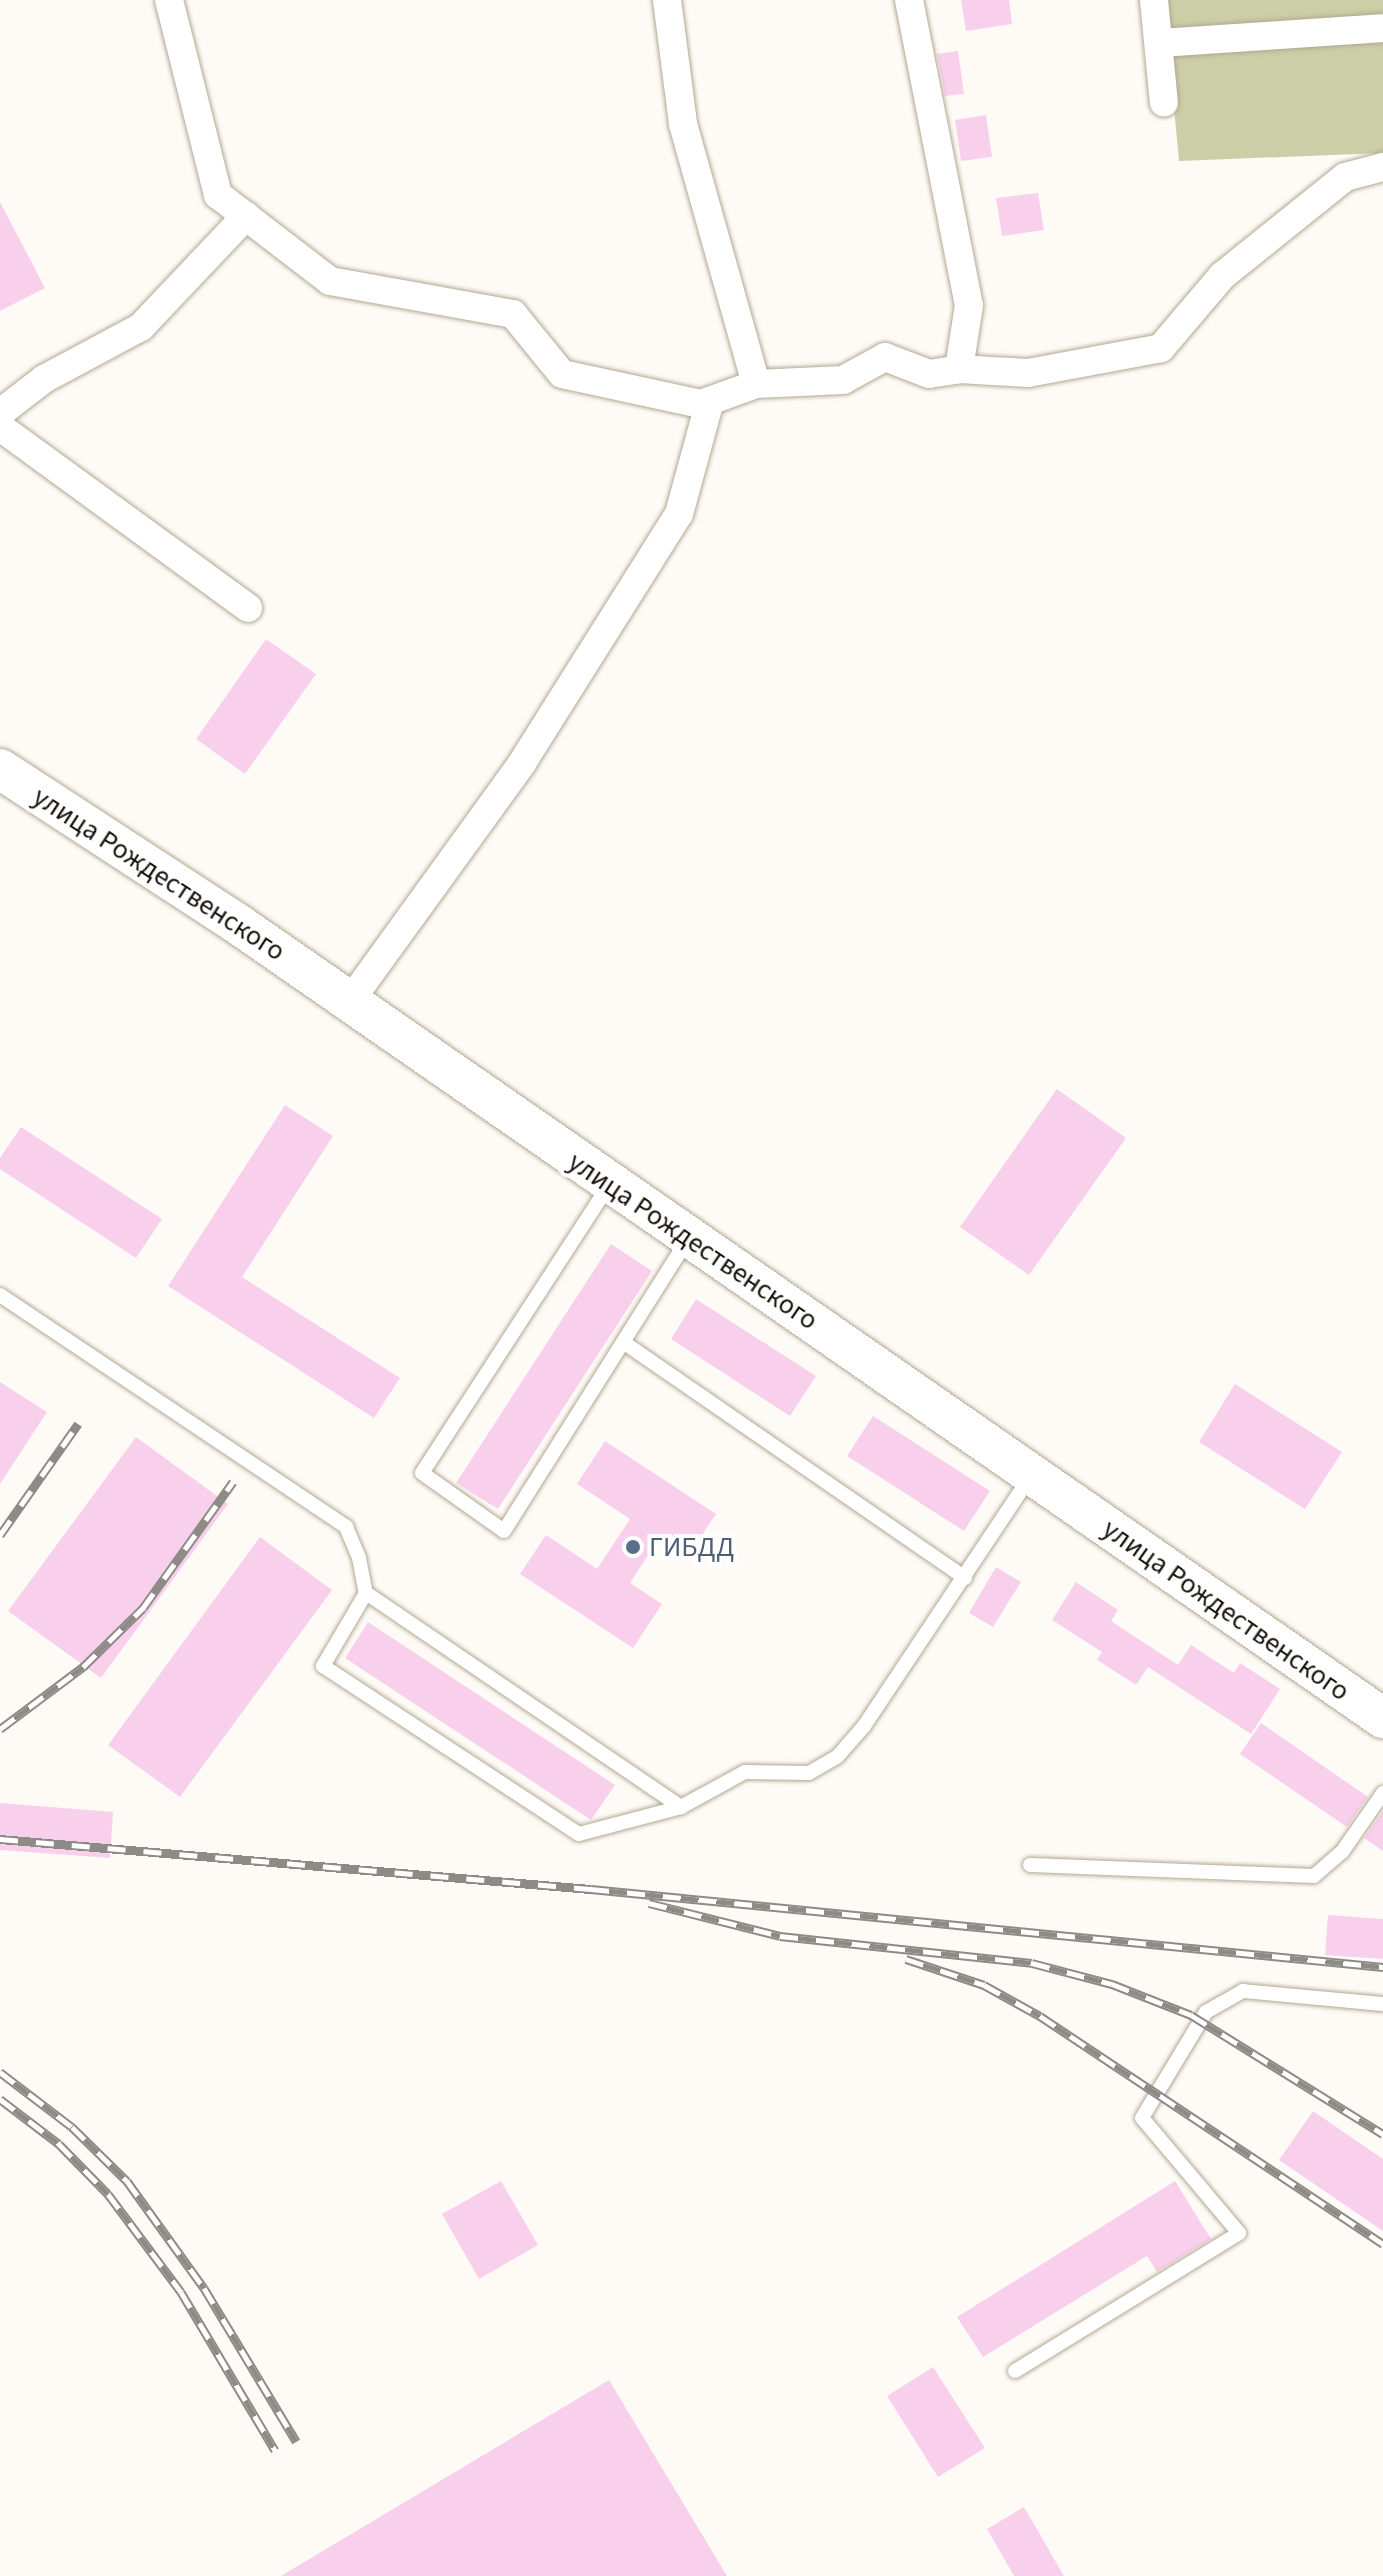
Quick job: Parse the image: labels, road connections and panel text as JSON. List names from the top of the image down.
{
  "streets": {
    "main road": ["улица Рождественского"]
  },
  "places": ["ГИБДД"]
}
